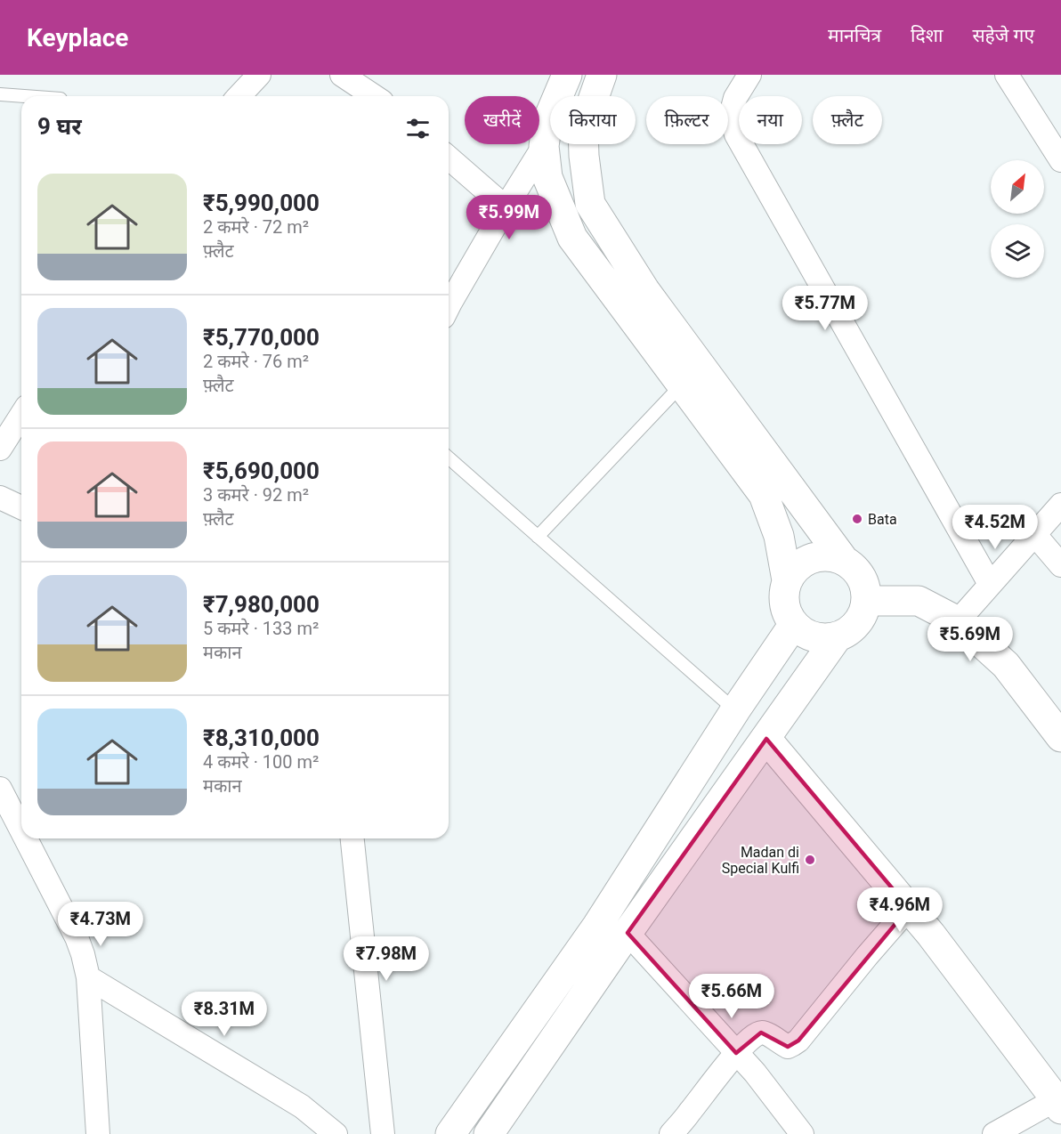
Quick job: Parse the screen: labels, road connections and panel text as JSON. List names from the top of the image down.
{
  "places": ["Bata", "Madan di Special Kulfi"],
  "north": "top right",
  "page": {
    "header": "Keyplace",
    "nav": ["मानचित्र", "दिशा", "सहेजे गए"],
    "chip": [
      "खरीदें",
      "किराया",
      "फ़िल्टर",
      "नया",
      "फ़्लैट"
    ],
    "heading": "9 घर",
    "list": [
      {
        "name": "₹5,990,000",
        "note": "2 कमरे · 72 m² · फ़्लैट"
      },
      {
        "name": "₹5,770,000",
        "note": "2 कमरे · 76 m² · फ़्लैट"
      },
      {
        "name": "₹5,690,000",
        "note": "3 कमरे · 92 m² · फ़्लैट"
      },
      {
        "name": "₹7,980,000",
        "note": "5 कमरे · 133 m² · मकान"
      },
      {
        "name": "₹8,310,000",
        "note": "4 कमरे · 100 m² · मकान"
      }
    ],
    "price": [
      "₹5.99M",
      "₹5.77M",
      "₹4.52M",
      "₹5.69M",
      "₹4.96M",
      "₹4.73M",
      "₹7.98M",
      "₹5.66M",
      "₹8.31M"
    ]
  }
}
